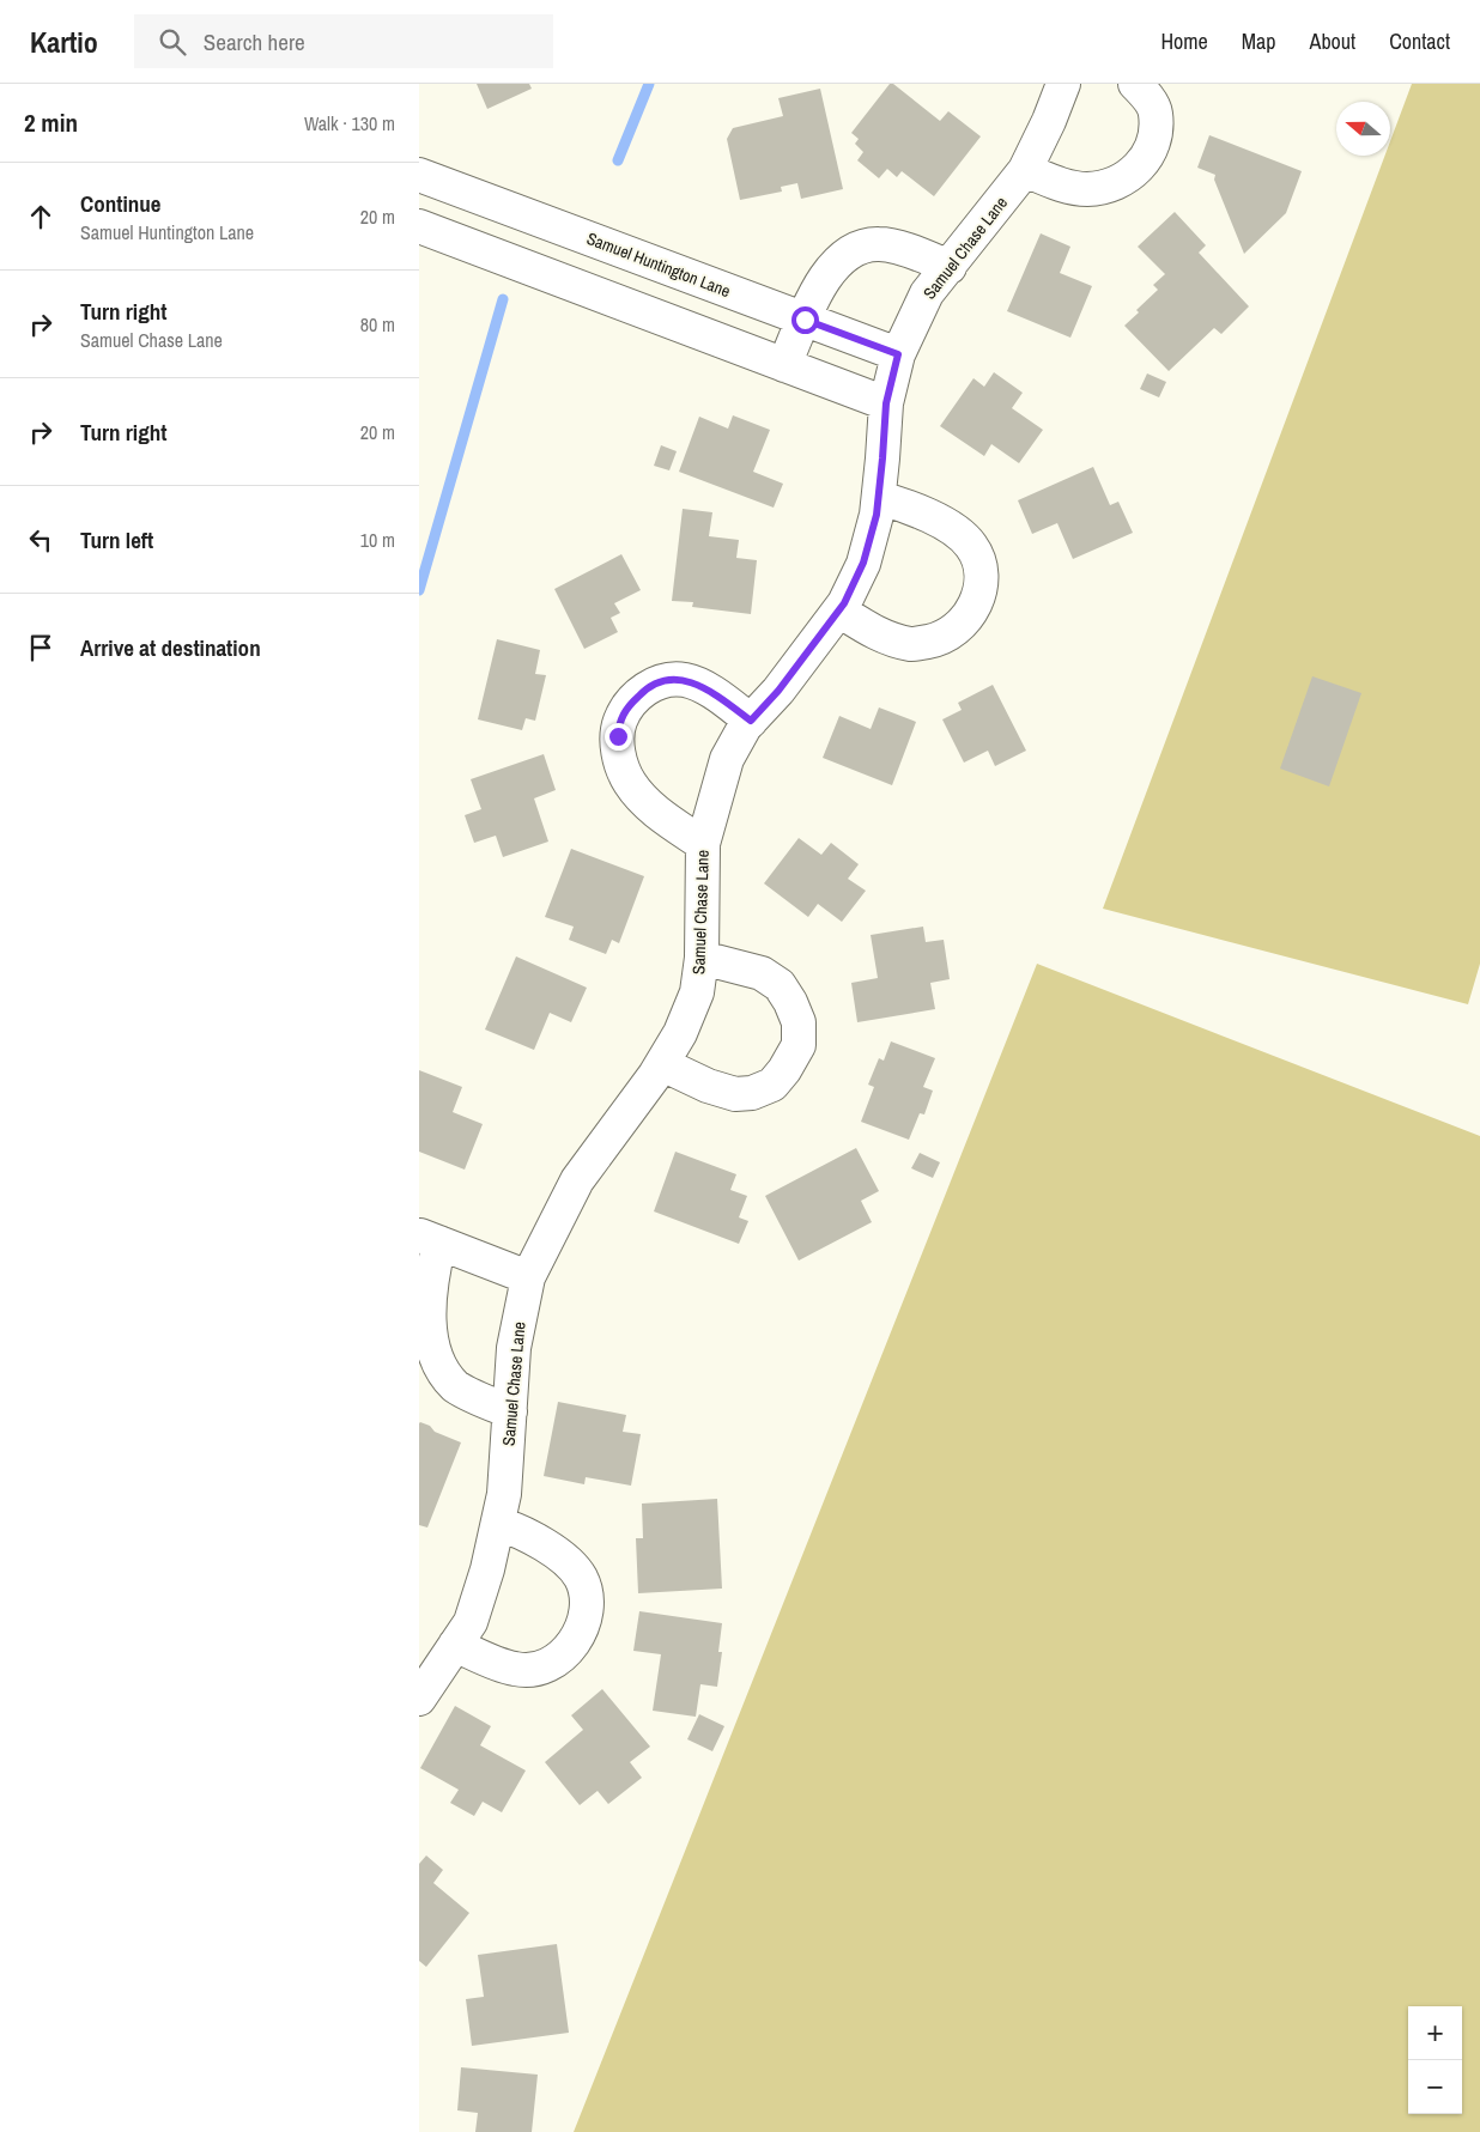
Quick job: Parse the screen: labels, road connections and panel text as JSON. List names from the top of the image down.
{
  "streets": {
    "street": ["Samuel Chase Lane", "Samuel Huntington Lane"]
  },
  "crossings": [
    ["Samuel Chase Lane", "Samuel Huntington Lane"]
  ],
  "north": "left",
  "page": {
    "header": "Kartio",
    "search": "Search here",
    "nav": [
      "Home",
      "Map",
      "About",
      "Contact"
    ],
    "heading": ["2 min", "Walk · 130 m"],
    "list": [
      ["Continue", "Samuel Huntington Lane", "20 m"],
      ["Turn right", "Samuel Chase Lane", "80 m"],
      ["Turn right", "20 m"],
      ["Turn left", "10 m"],
      "Arrive at destination"
    ],
    "map_buttons": ["+", "−"]
  }
}
